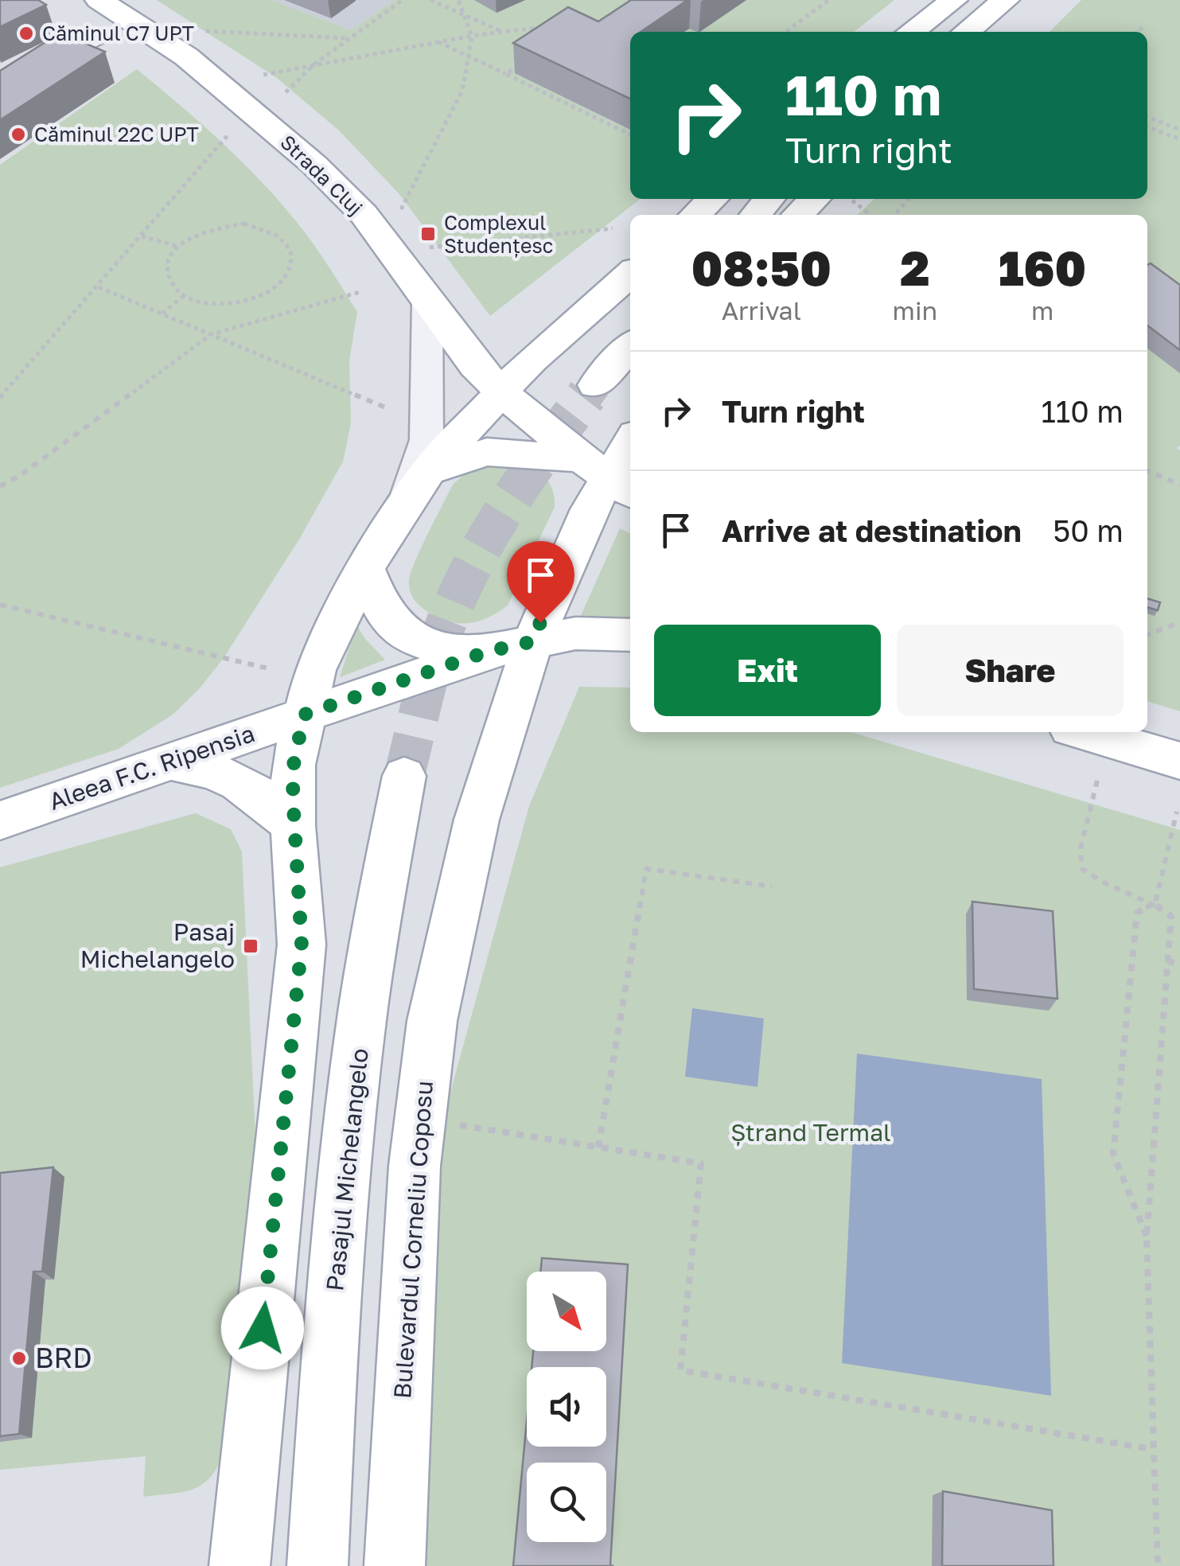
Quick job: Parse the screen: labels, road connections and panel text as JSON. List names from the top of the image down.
{
  "streets": {
    "main road": [
      "Strada Cluj",
      "Aleea F.C. Ripensia",
      "Pasajul Michelangelo",
      "Bulevardul Corneliu Coposu"
    ]
  },
  "crossings": [
    ["Strada Cluj", "Bulevardul Corneliu Coposu"],
    ["Aleea F.C. Ripensia", "Bulevardul Corneliu Coposu"]
  ],
  "parks": ["Ștrand Termal"],
  "places": {
    "other": ["Căminul C7 UPT", "Căminul 22C UPT", "BRD"],
    "transit": ["Complexul Studențesc", "Pasaj Michelangelo"]
  },
  "north": "bottom right",
  "page": {
    "turn": ["110 m", "Turn right"],
    "eta": [
      "08:50",
      "Arrival",
      "2",
      "min",
      "160",
      "m"
    ],
    "list": [
      {
        "name": "Turn right",
        "value": "110 m"
      },
      {
        "name": "Arrive at destination",
        "value": "50 m"
      }
    ],
    "buttons": ["Exit", "Share"]
  }
}
